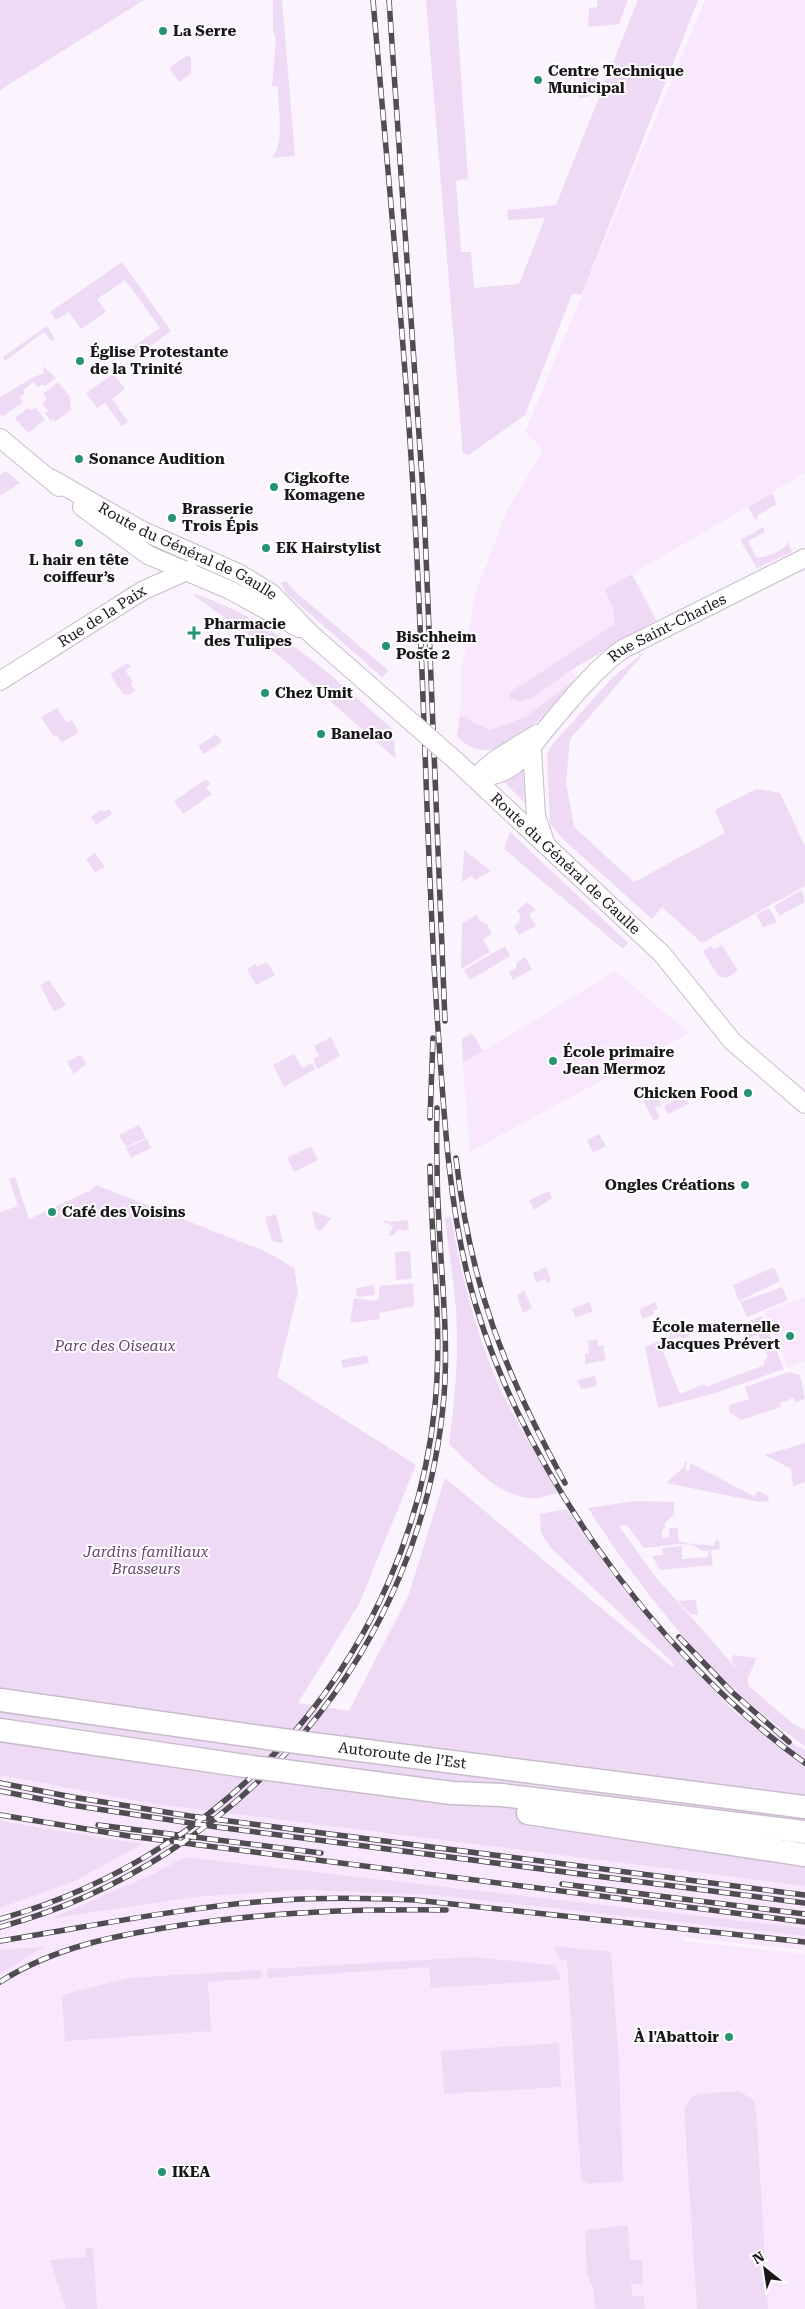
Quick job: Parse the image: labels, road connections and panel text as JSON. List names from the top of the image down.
{
  "streets": {
    "highway": ["Autoroute de l’Est"],
    "main road": ["Route du Général de Gaulle", "Rue de la Paix", "Rue Saint-Charles"]
  },
  "crossings": [
    ["Route du Général de Gaulle", "Rue de la Paix"],
    ["Route du Général de Gaulle", "Rue Saint-Charles"]
  ],
  "parks": ["Parc des Oiseaux", "Jardins familiaux Brasseurs"],
  "places": {
    "other": [
      "La Serre",
      "Centre Technique Municipal",
      "Église Protestante de la Trinité",
      "Sonance Audition",
      "Cigkofte Komagene",
      "Brasserie Trois Épis",
      "L hair en tête coiffeur’s",
      "EK Hairstylist",
      "Bischheim Poste 2",
      "Chez Umit",
      "Banelao",
      "École primaire Jean Mermoz",
      "Chicken Food",
      "Ongles Créations",
      "Café des Voisins",
      "École maternelle Jacques Prévert",
      "À l'Abattoir",
      "IKEA"
    ],
    "health": ["Pharmacie des Tulipes"]
  },
  "north": "top left"
}
